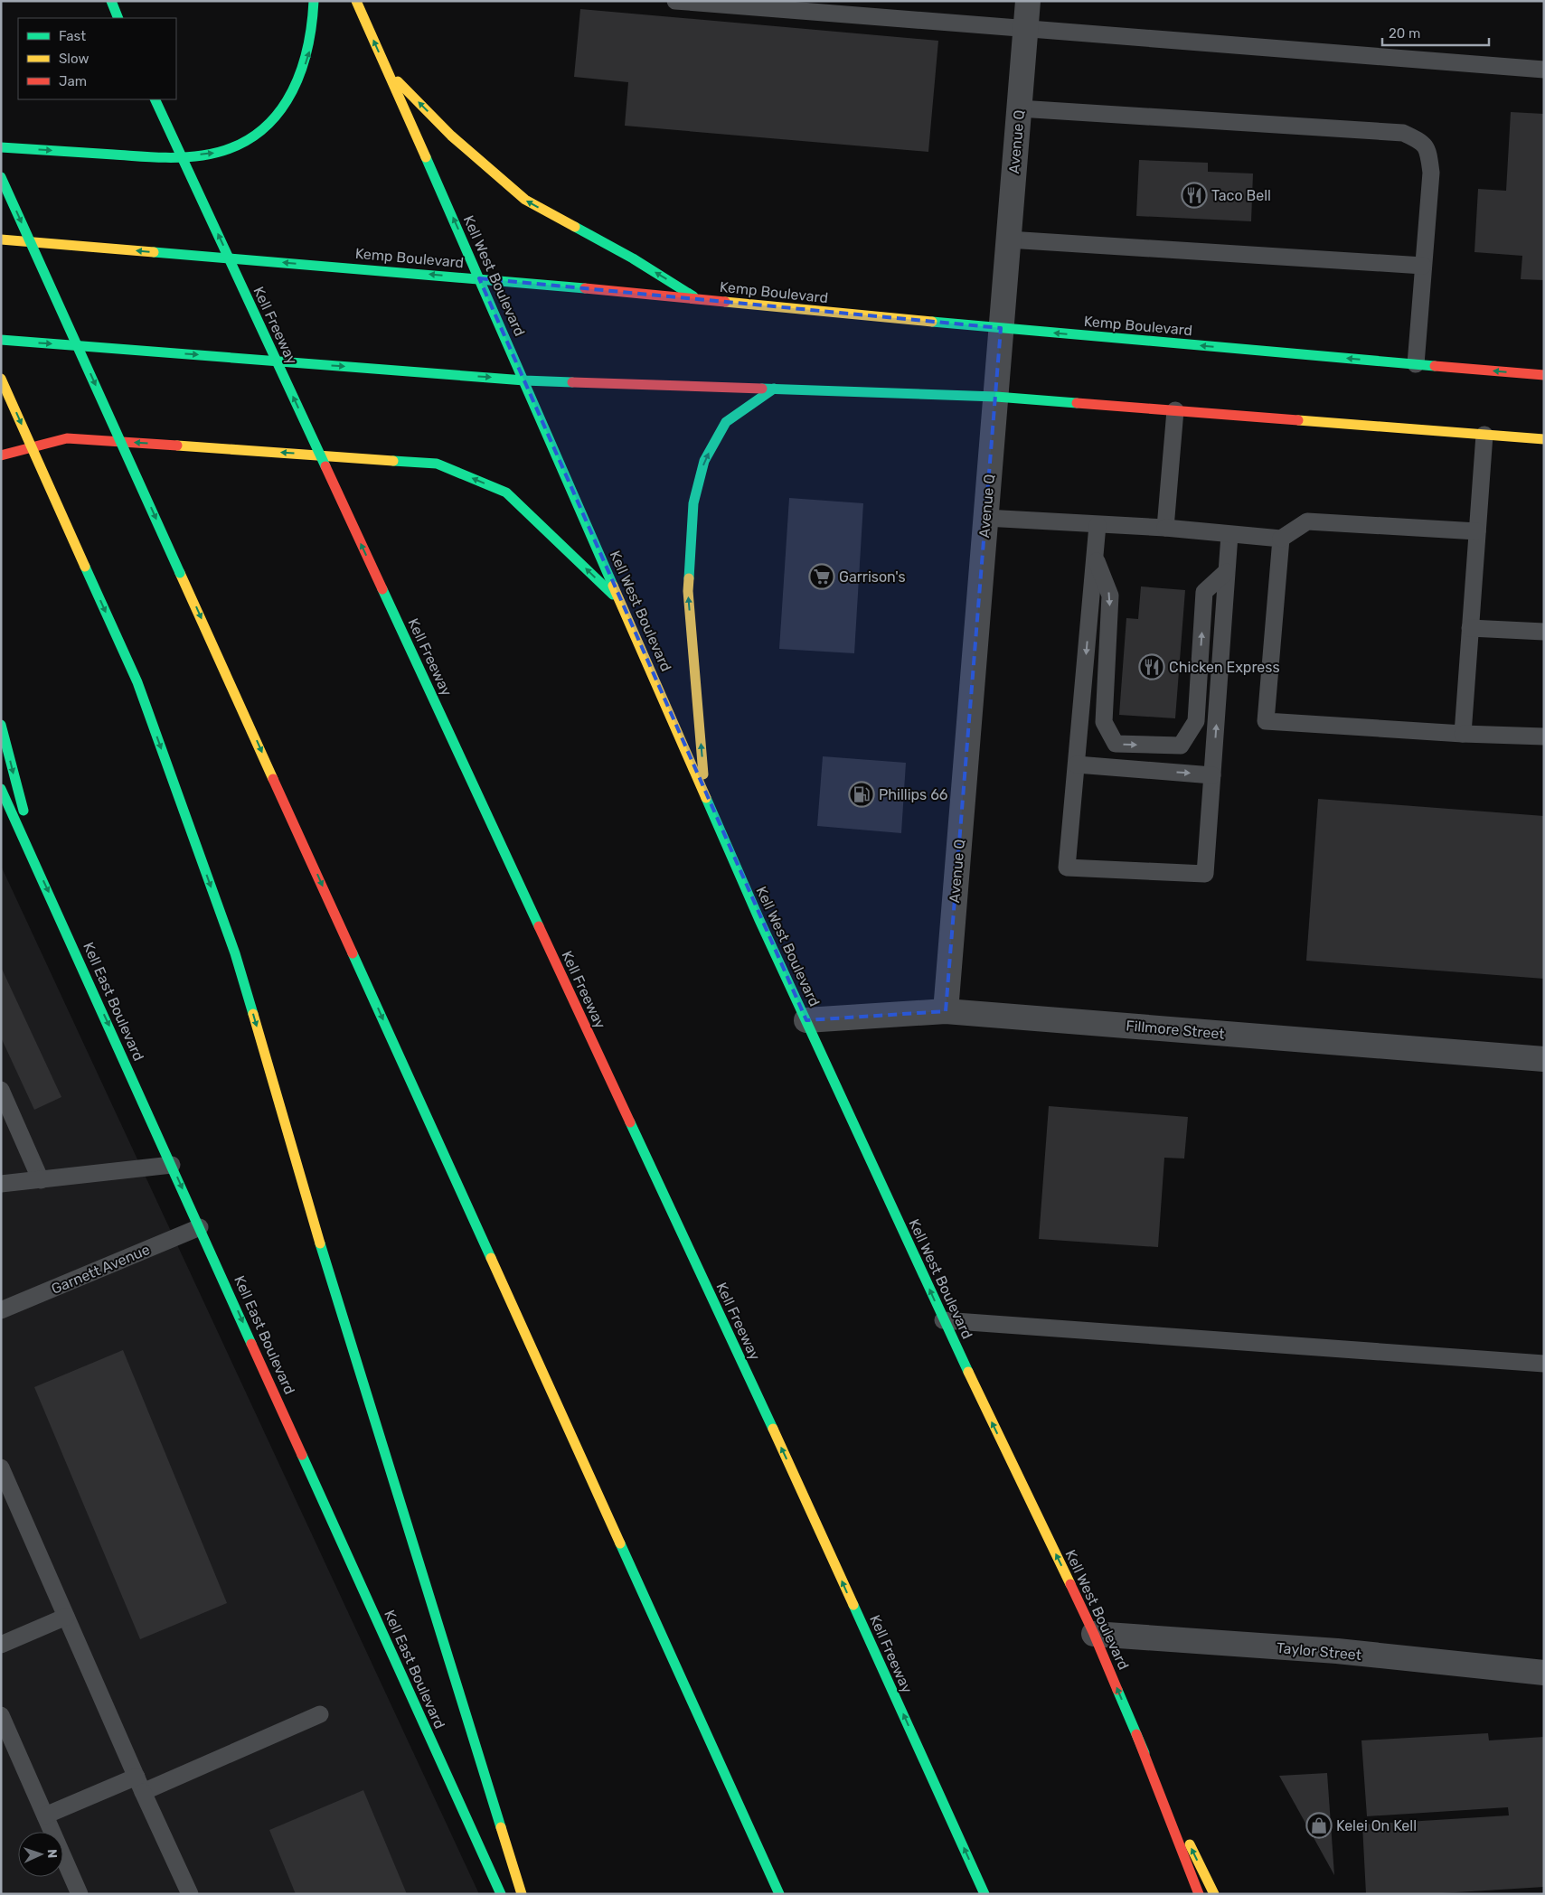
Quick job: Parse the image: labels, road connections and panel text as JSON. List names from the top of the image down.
{
  "streets": {
    "main road": [
      "Kemp Boulevard",
      "Kell West Boulevard",
      "Kell Freeway",
      "Kell East Boulevard"
    ],
    "street": ["Avenue Q", "Fillmore Street", "Taylor Street"],
    "lane": ["Garnett Avenue"]
  },
  "crossings": [
    ["Avenue Q", "Kemp Boulevard"],
    ["Avenue Q", "Fillmore Street"],
    ["Kemp Boulevard", "Kell West Boulevard"],
    ["Kell West Boulevard", "Fillmore Street"],
    ["Kell West Boulevard", "Taylor Street"],
    ["Kell East Boulevard", "Garnett Avenue"]
  ],
  "one_way": ["Kell West Boulevard", "Kell Freeway"],
  "places": {
    "restaurant": ["Taco Bell", "Chicken Express"],
    "supermarket": ["Garrison's"],
    "fuel station": ["Phillips 66"],
    "shop": ["Kelei On Kell"]
  },
  "legend": ["Fast", "Slow", "Jam"],
  "scale_bar": "20 m",
  "north": "right"
}
